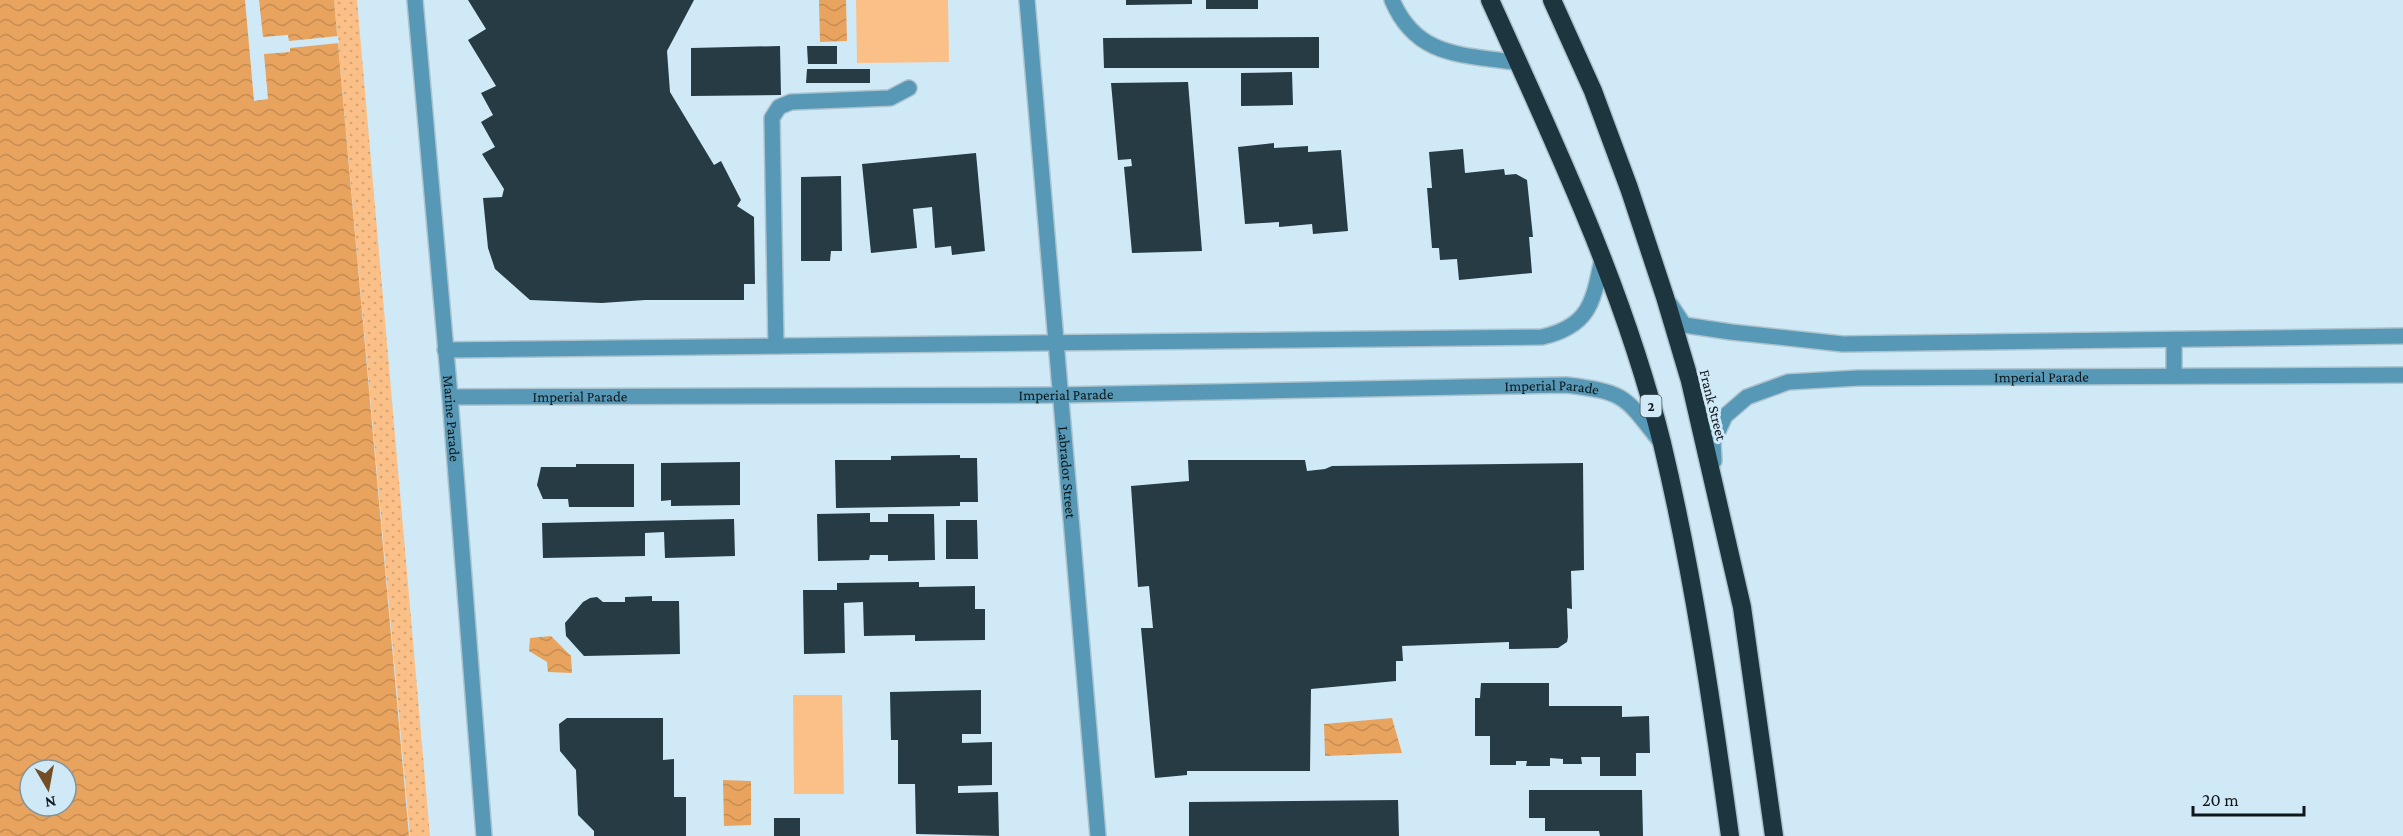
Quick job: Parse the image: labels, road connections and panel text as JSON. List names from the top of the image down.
{
  "streets": {
    "highway": ["Frank Street", "2"],
    "street": ["Imperial Parade", "Marine Parade", "Labrador Street"]
  },
  "crossings": [
    ["Imperial Parade", "Frank Street"],
    ["Imperial Parade", "2"],
    ["Imperial Parade", "Marine Parade"],
    ["Imperial Parade", "Labrador Street"]
  ],
  "scale_bar": "20 m",
  "north": "bottom"
}
